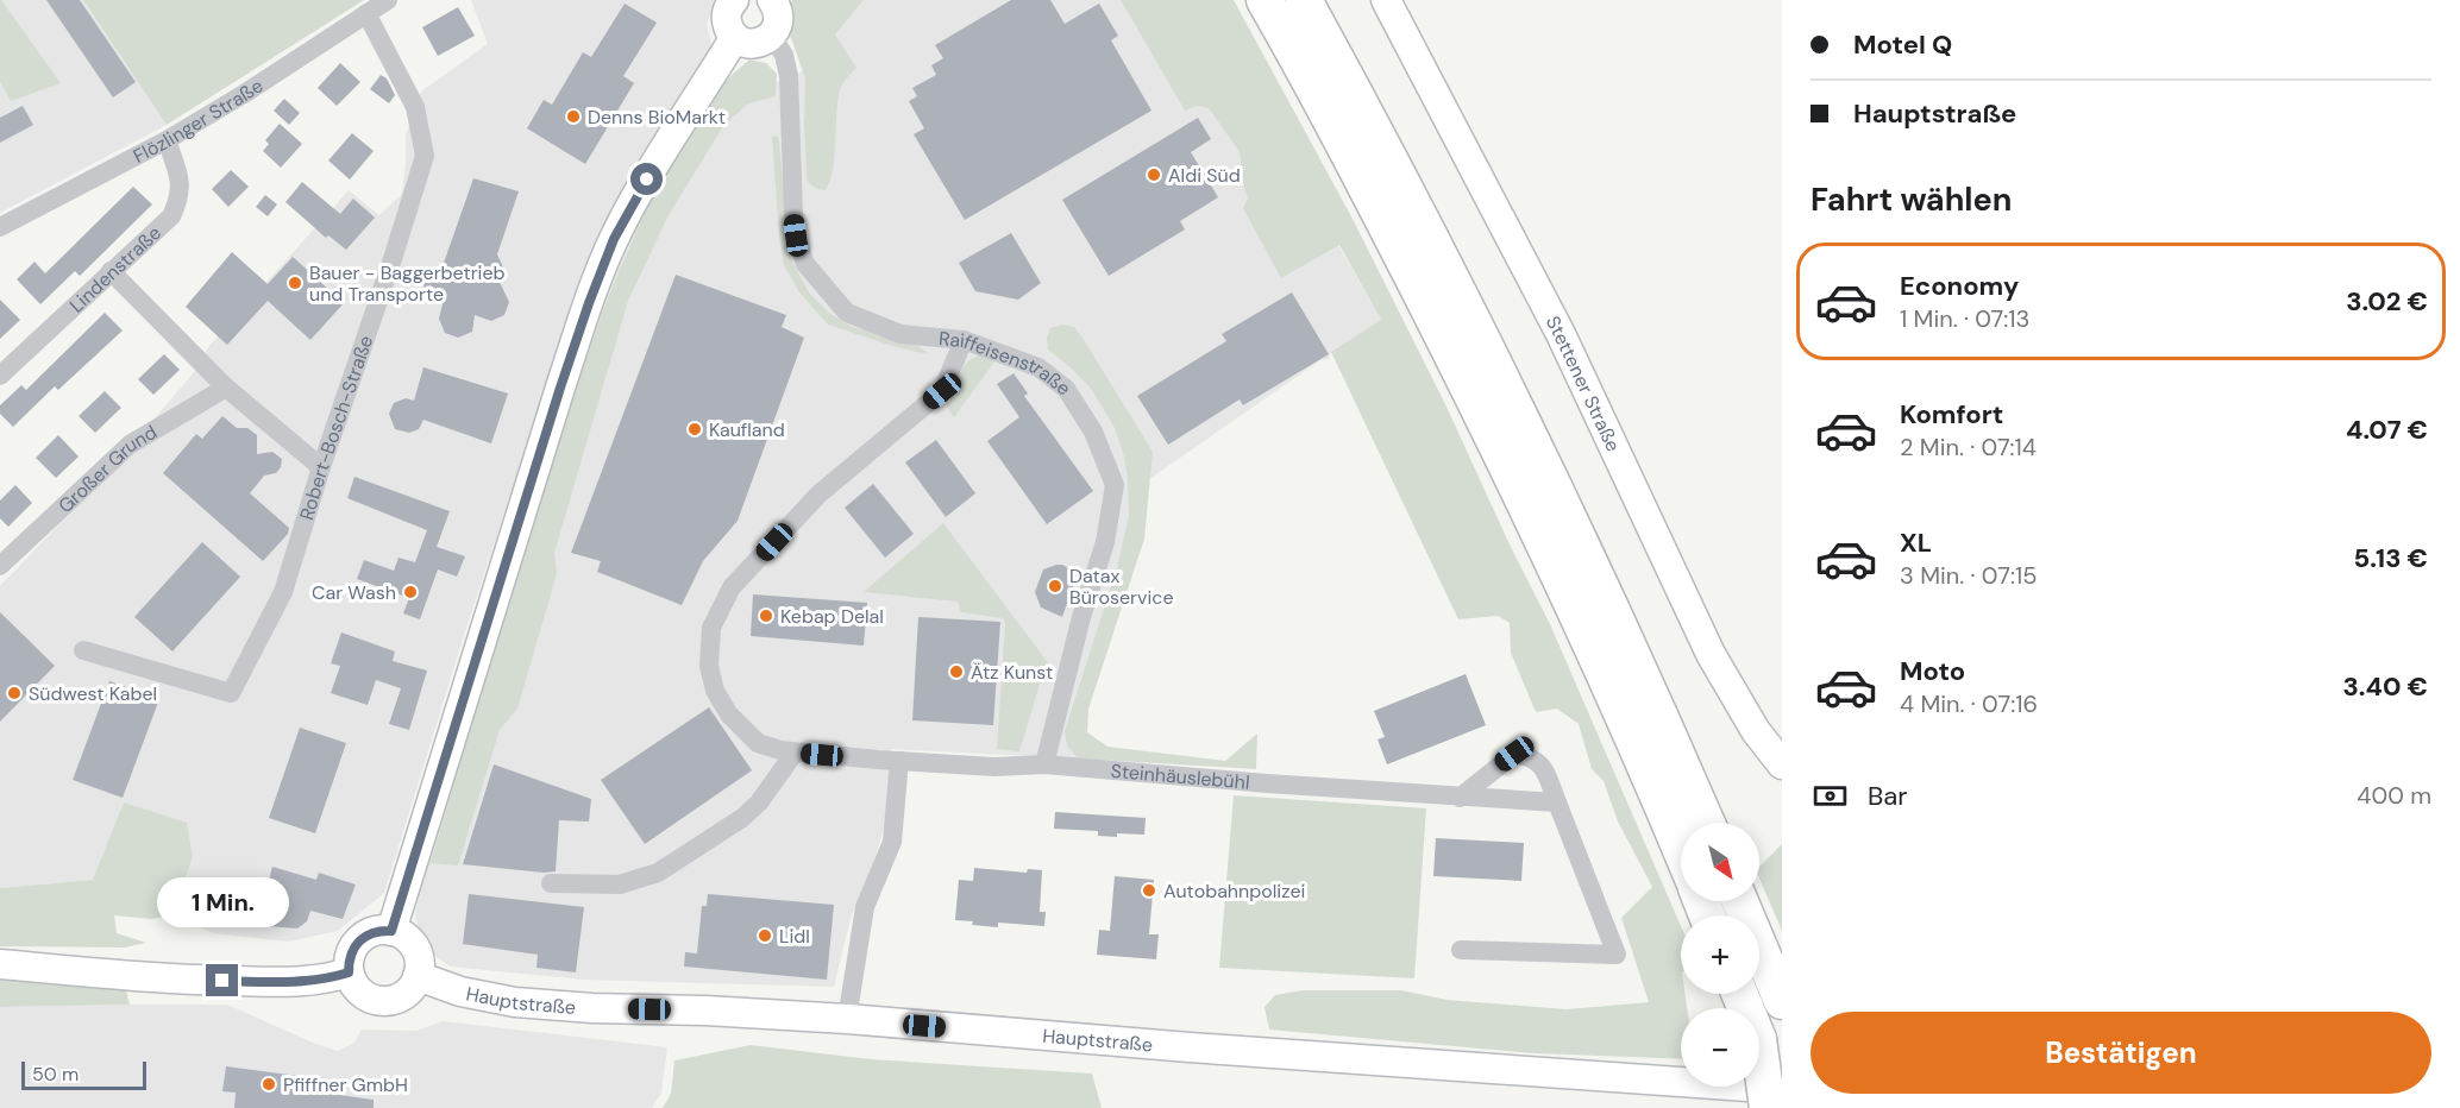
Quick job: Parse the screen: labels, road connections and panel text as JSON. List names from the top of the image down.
{
  "streets": {
    "street": [
      "Flözlinger Straße",
      "Lindenstraße",
      "Raiffeisenstraße",
      "Stettener Straße",
      "Robert-Bosch-Straße",
      "Großer Grund",
      "Steinhäuslebühl",
      "Hauptstraße"
    ]
  },
  "crossings": [
    ["Flözlinger Straße", "Lindenstraße"],
    ["Flözlinger Straße", "Robert-Bosch-Straße"],
    ["Raiffeisenstraße", "Steinhäuslebühl"]
  ],
  "places": [
    "Denns BioMarkt",
    "Aldi Süd",
    "Bauer - Baggerbetrieb und Transporte",
    "Kaufland",
    "Datax Büroservice",
    "Car Wash",
    "Kebap Delal",
    "Ätz Kunst",
    "Südwest Kabel",
    "Autobahnpolizei",
    "Lidl",
    "Pfiffner GmbH"
  ],
  "scale_bar": "50 m",
  "north": "bottom right",
  "page": {
    "banner": ["Motel Q", "Hauptstraße"],
    "heading": "Fahrt wählen",
    "list": [
      {
        "name": "Economy",
        "note": "1 Min. · 07:13",
        "value": "3.02 €"
      },
      {
        "name": "Komfort",
        "note": "2 Min. · 07:14",
        "value": "4.07 €"
      },
      {
        "name": "XL",
        "note": "3 Min. · 07:15",
        "value": "5.13 €"
      },
      {
        "name": "Moto",
        "note": "4 Min. · 07:16",
        "value": "3.40 €"
      }
    ],
    "pay": ["Bar", "400 m"],
    "map_buttons": ["+", "−"],
    "bubble": "1 Min.",
    "buttons": "Bestätigen",
    "scale": "50 m"
  }
}
